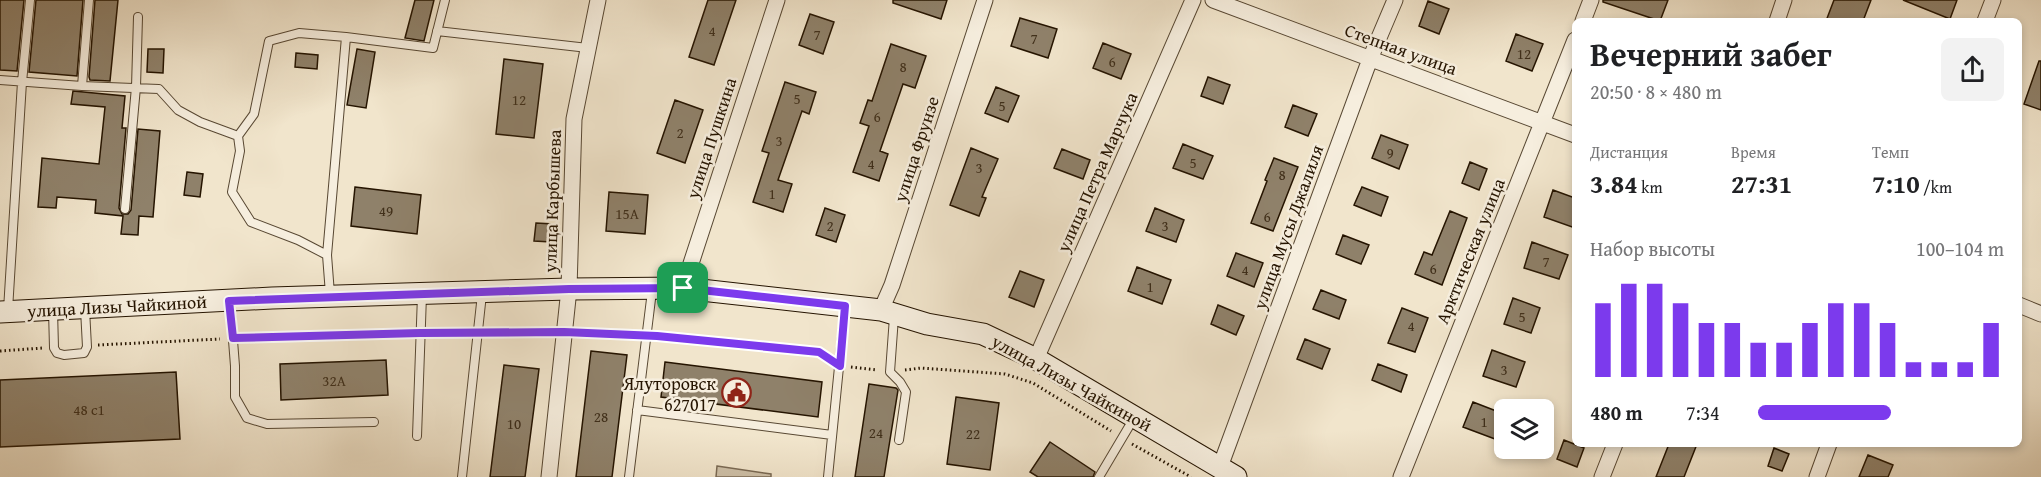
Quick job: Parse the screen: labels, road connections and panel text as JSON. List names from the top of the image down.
{
  "streets": {
    "street": [
      "Степная улица",
      "улица Пушкина",
      "улица Фрунзе",
      "улица Петра Марчука",
      "улица Карбышева",
      "улица Мусы Джалиля",
      "Арктическая улица",
      "улица Лизы Чайкиной"
    ]
  },
  "crossings": [
    ["Степная улица", "улица Мусы Джалиля"],
    ["Степная улица", "Арктическая улица"],
    ["улица Пушкина", "улица Лизы Чайкиной"],
    ["улица Фрунзе", "улица Лизы Чайкиной"],
    ["улица Петра Марчука", "улица Лизы Чайкиной"],
    ["улица Карбышева", "улица Лизы Чайкиной"],
    ["улица Мусы Джалиля", "улица Лизы Чайкиной"]
  ],
  "places": {
    "public building": ["Ялуторовск 627017"]
  },
  "house_numbers": [
    "4",
    "7",
    "7",
    "12",
    "6",
    "8",
    "5",
    "12",
    "5",
    "6",
    "2",
    "3",
    "9",
    "5",
    "4",
    "3",
    "8",
    "1",
    "49",
    "15А",
    "6",
    "2",
    "3",
    "7",
    "6",
    "4",
    "1",
    "5",
    "4",
    "3",
    "32А",
    "48 с1",
    "28",
    "1",
    "10",
    "24",
    "22"
  ],
  "page": {
    "heading": ["Вечерний забег", "20:50 · 8 × 480 m"],
    "stats": [
      ["Дистанция", "3.84 km"],
      ["Время", "27:31"],
      ["Темп", "7:10 /km"]
    ],
    "chart": ["Набор высоты", "100–104 m"],
    "list": [
      {
        "name": "480 m",
        "note": "7:34"
      }
    ]
  }
}
